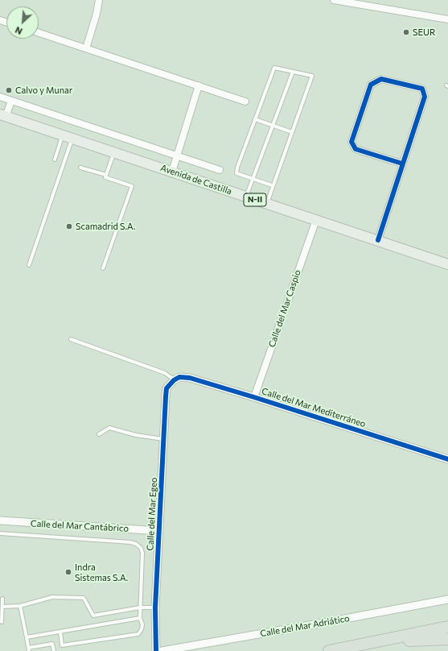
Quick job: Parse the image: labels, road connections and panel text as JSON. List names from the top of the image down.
{
  "streets": {
    "main road": ["Avenida de Castilla", "N-II"],
    "street": [
      "Calle del Mar Caspio",
      "Calle del Mar Mediterráneo",
      "Calle del Mar Egeo",
      "Calle del Mar Cantábrico",
      "Calle del Mar Adriático"
    ]
  },
  "crossings": [
    ["Avenida de Castilla", "Calle del Mar Caspio"],
    ["Calle del Mar Caspio", "Calle del Mar Mediterráneo"],
    ["Calle del Mar Mediterráneo", "Calle del Mar Egeo"],
    ["Calle del Mar Egeo", "Calle del Mar Cantábrico"]
  ],
  "places": [
    "SEUR",
    "Calvo y Munar",
    "Scamadrid S.A.",
    "Indra Sistemas S.A."
  ],
  "north": "bottom left"
}
